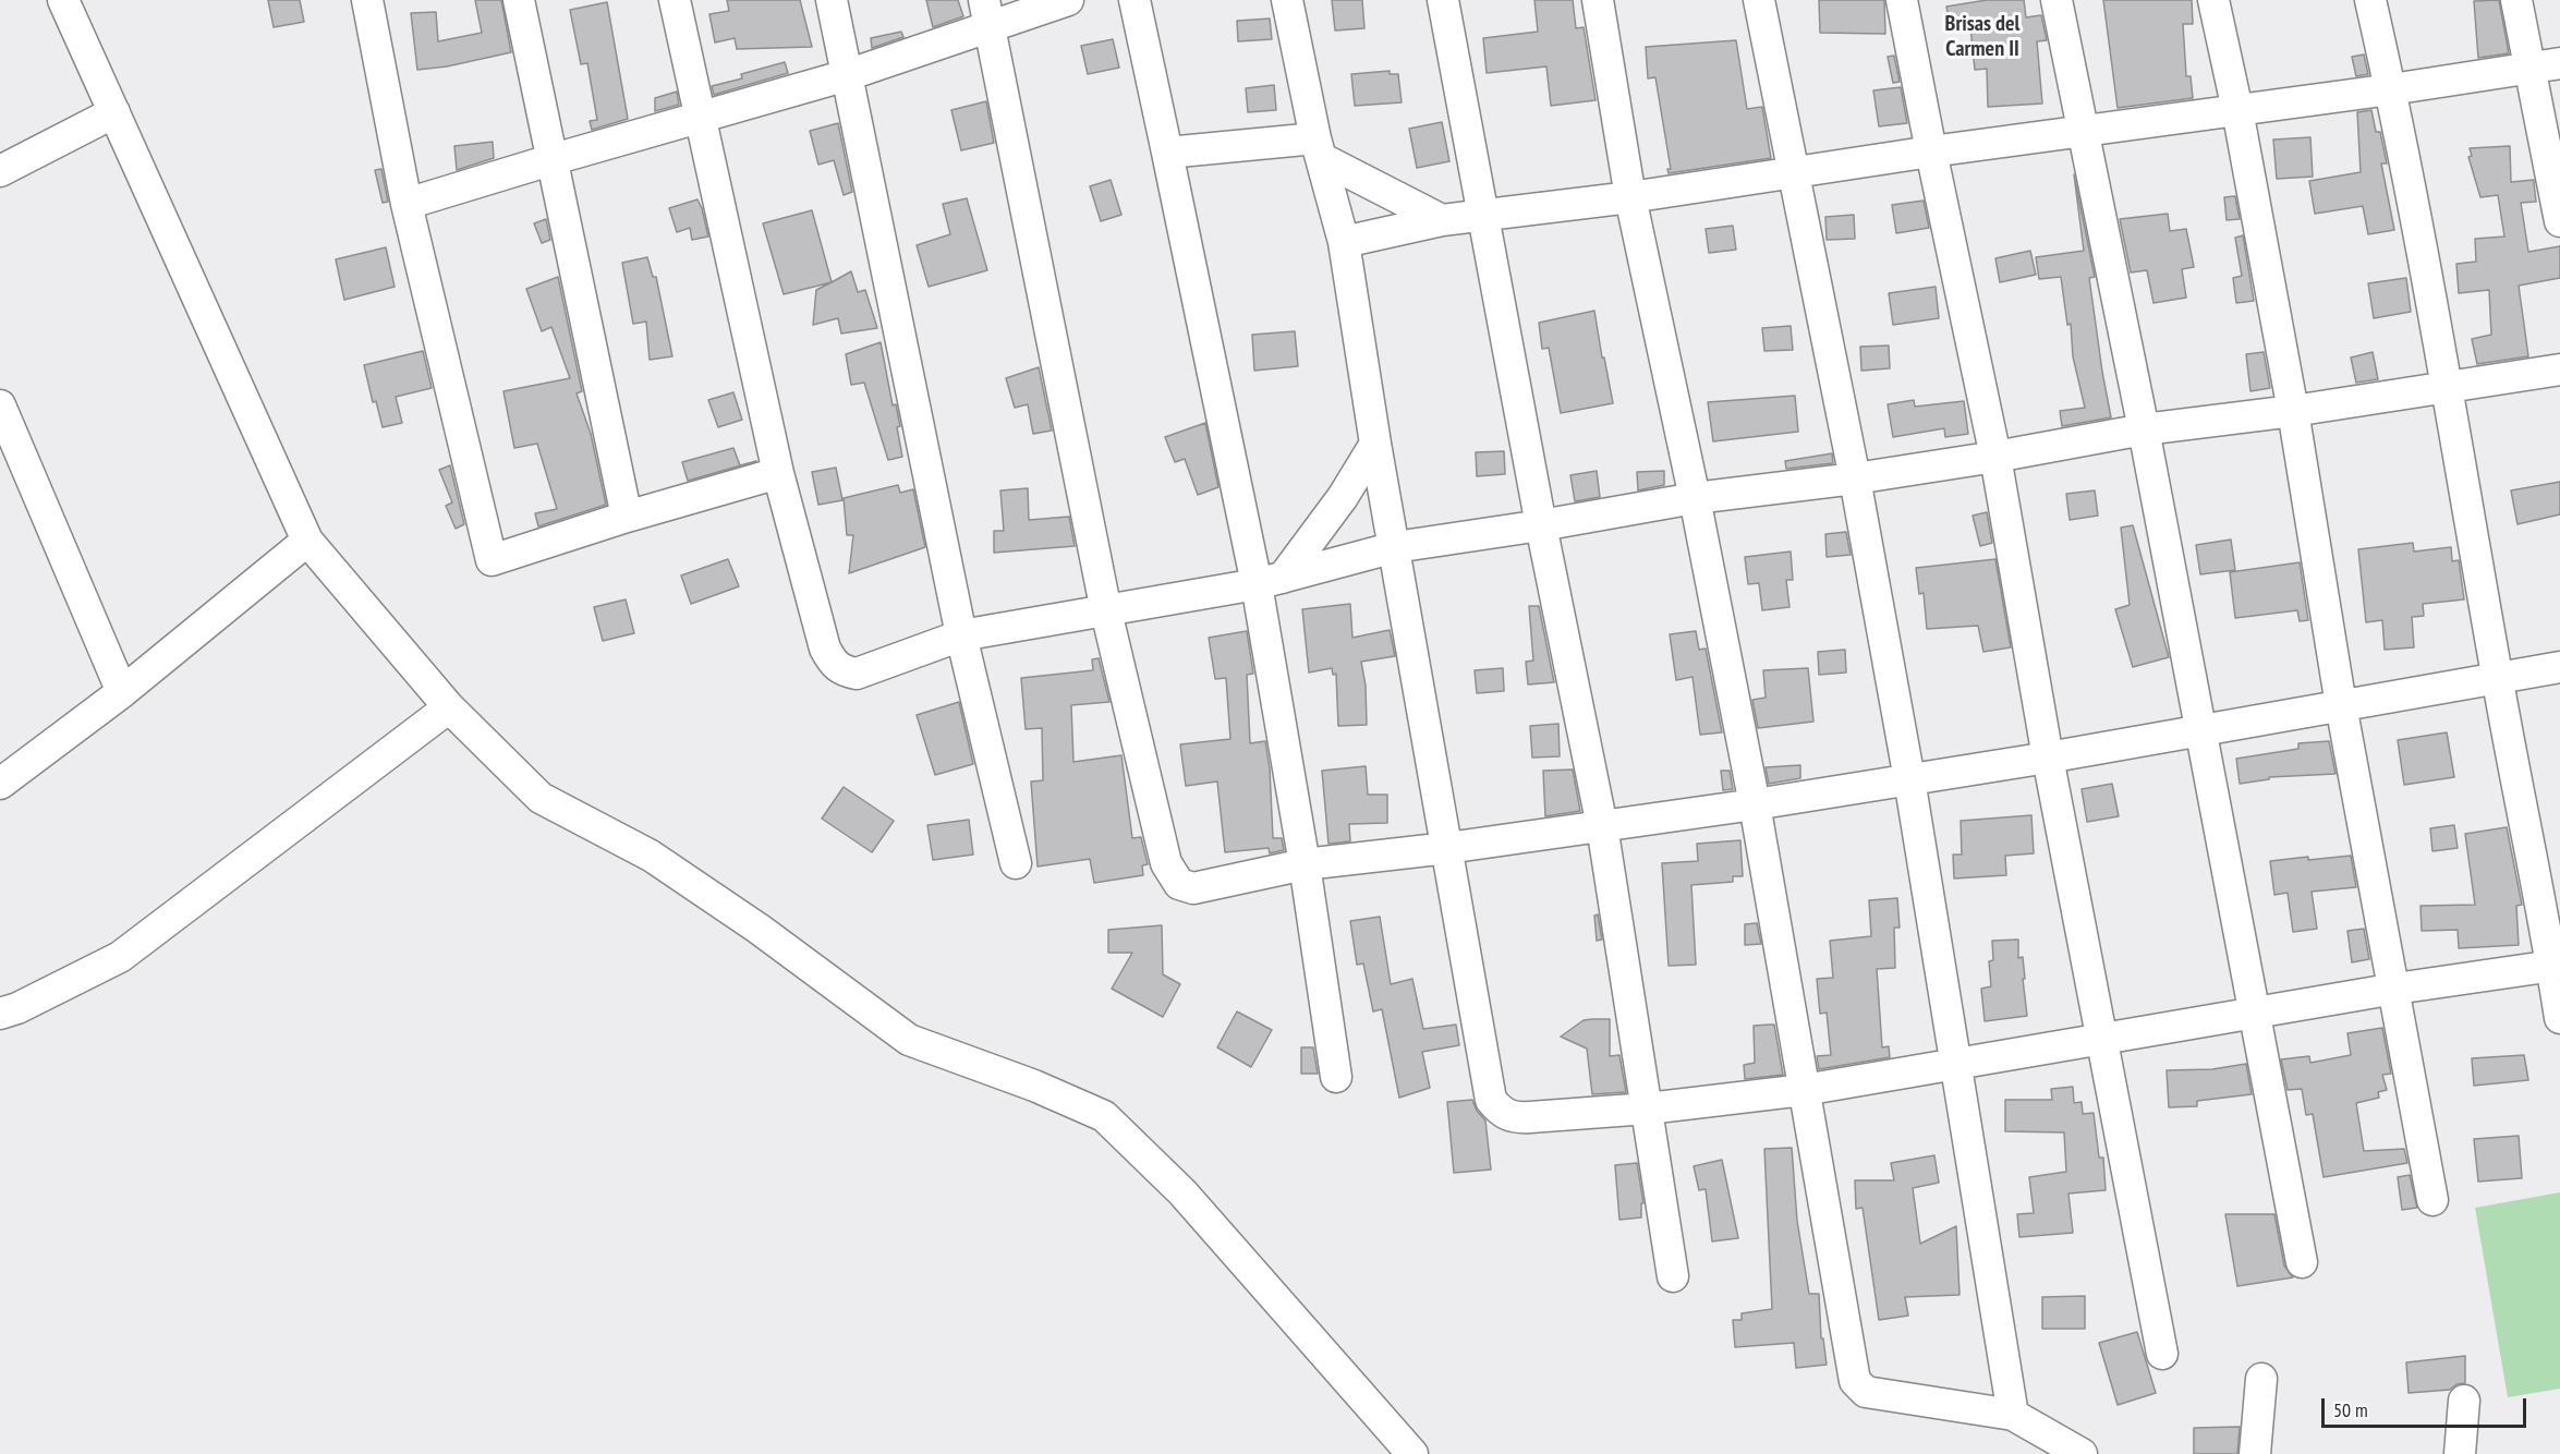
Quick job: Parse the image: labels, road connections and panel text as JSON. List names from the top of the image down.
{
  "districts": ["Brisas del Carmen II"],
  "scale_bar": "50 m"
}
